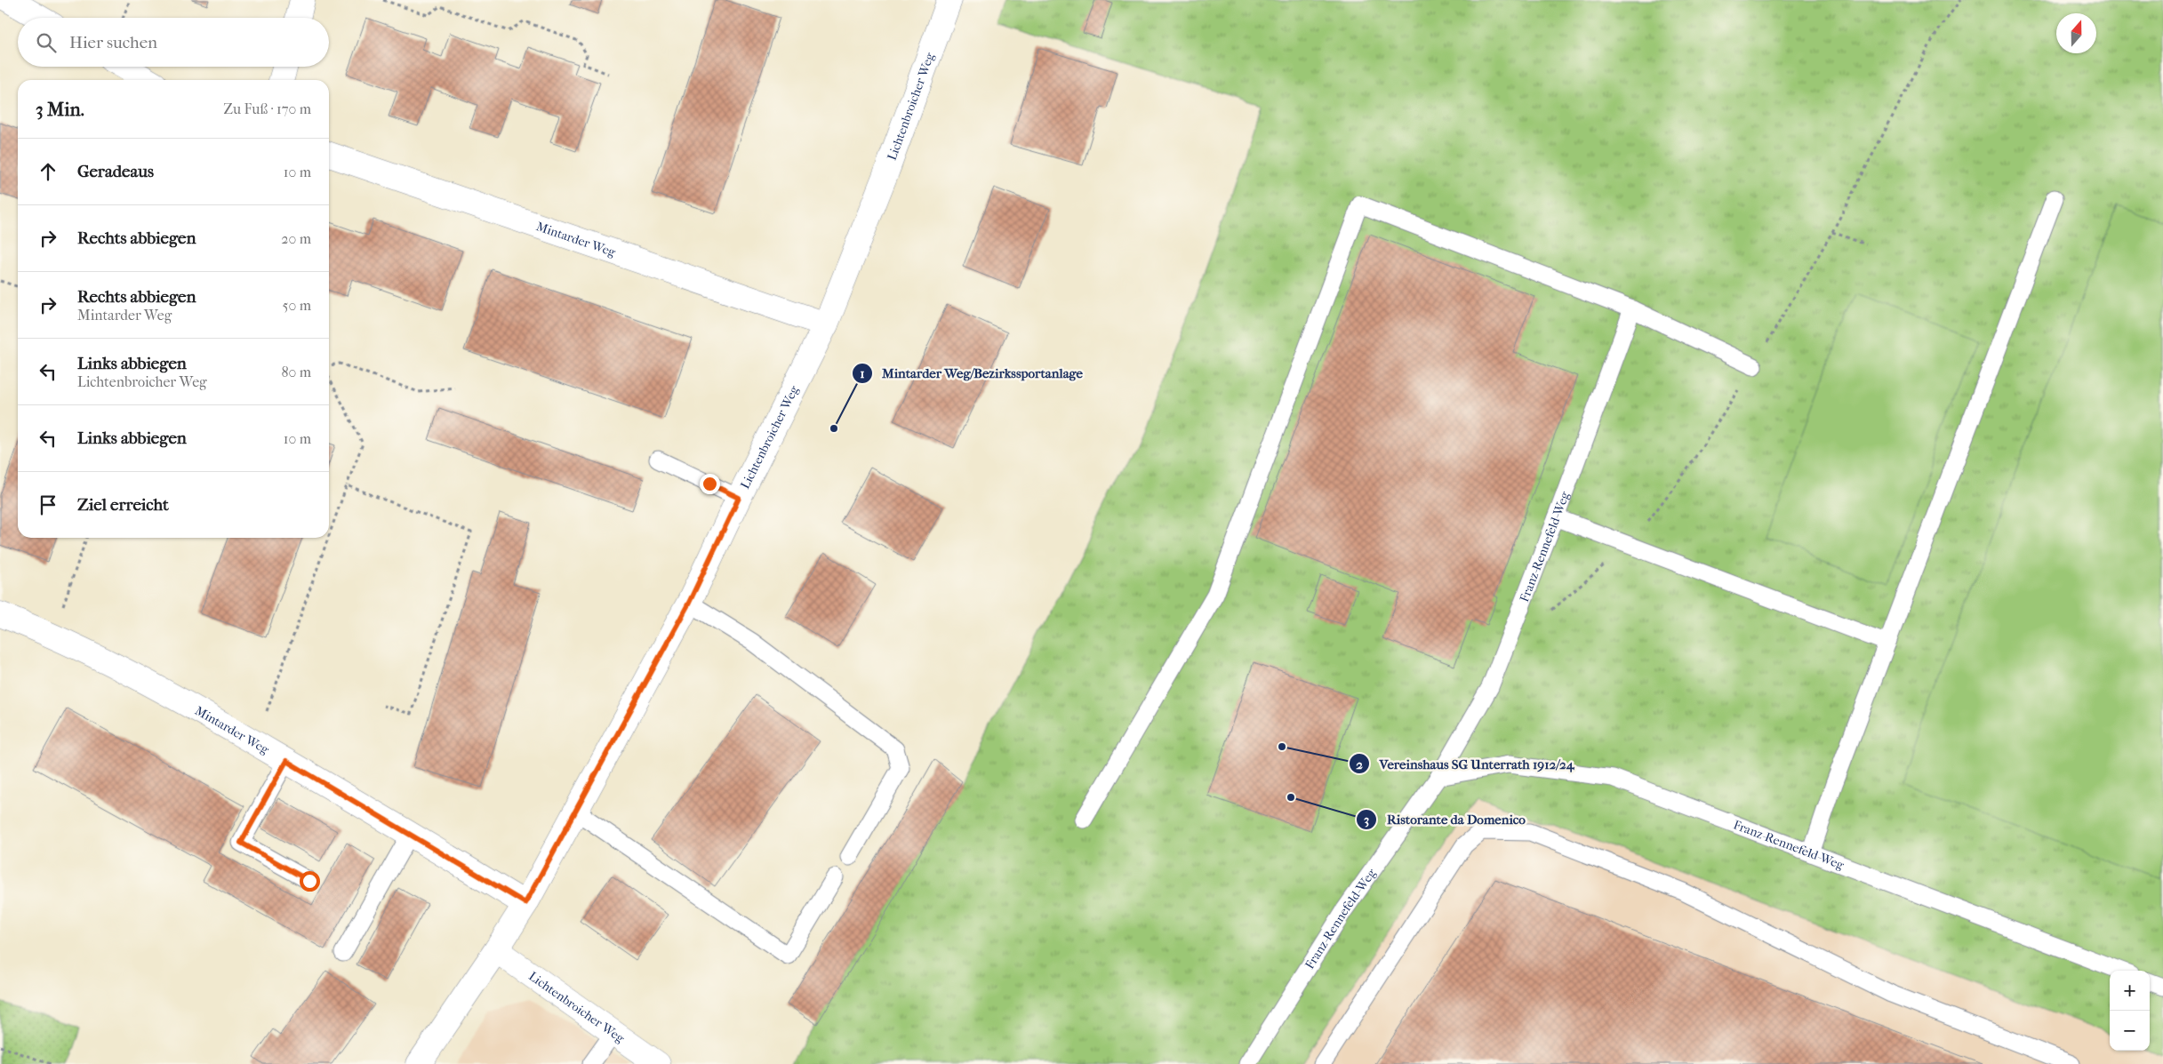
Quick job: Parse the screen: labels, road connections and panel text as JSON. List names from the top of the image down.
{
  "streets": {
    "street": ["Lichtenbroicher Weg", "Mintarder Weg"],
    "lane": ["Franz-Rennefeld-Weg"]
  },
  "crossings": [
    ["Lichtenbroicher Weg", "Mintarder Weg"]
  ],
  "places": ["Mintarder Weg/Bezirkssportanlage", "Vereinshaus SG Unterrath 1912/24", "Ristorante da Domenico"],
  "north": "top",
  "page": {
    "search": "Hier suchen",
    "heading": ["3 Min.", "Zu Fuß · 170 m"],
    "list": [
      ["Geradeaus", "10 m"],
      ["Rechts abbiegen", "20 m"],
      ["Rechts abbiegen", "Mintarder Weg", "50 m"],
      ["Links abbiegen", "Lichtenbroicher Weg", "80 m"],
      ["Links abbiegen", "10 m"],
      "Ziel erreicht"
    ],
    "map_buttons": ["+", "−"]
  }
}
